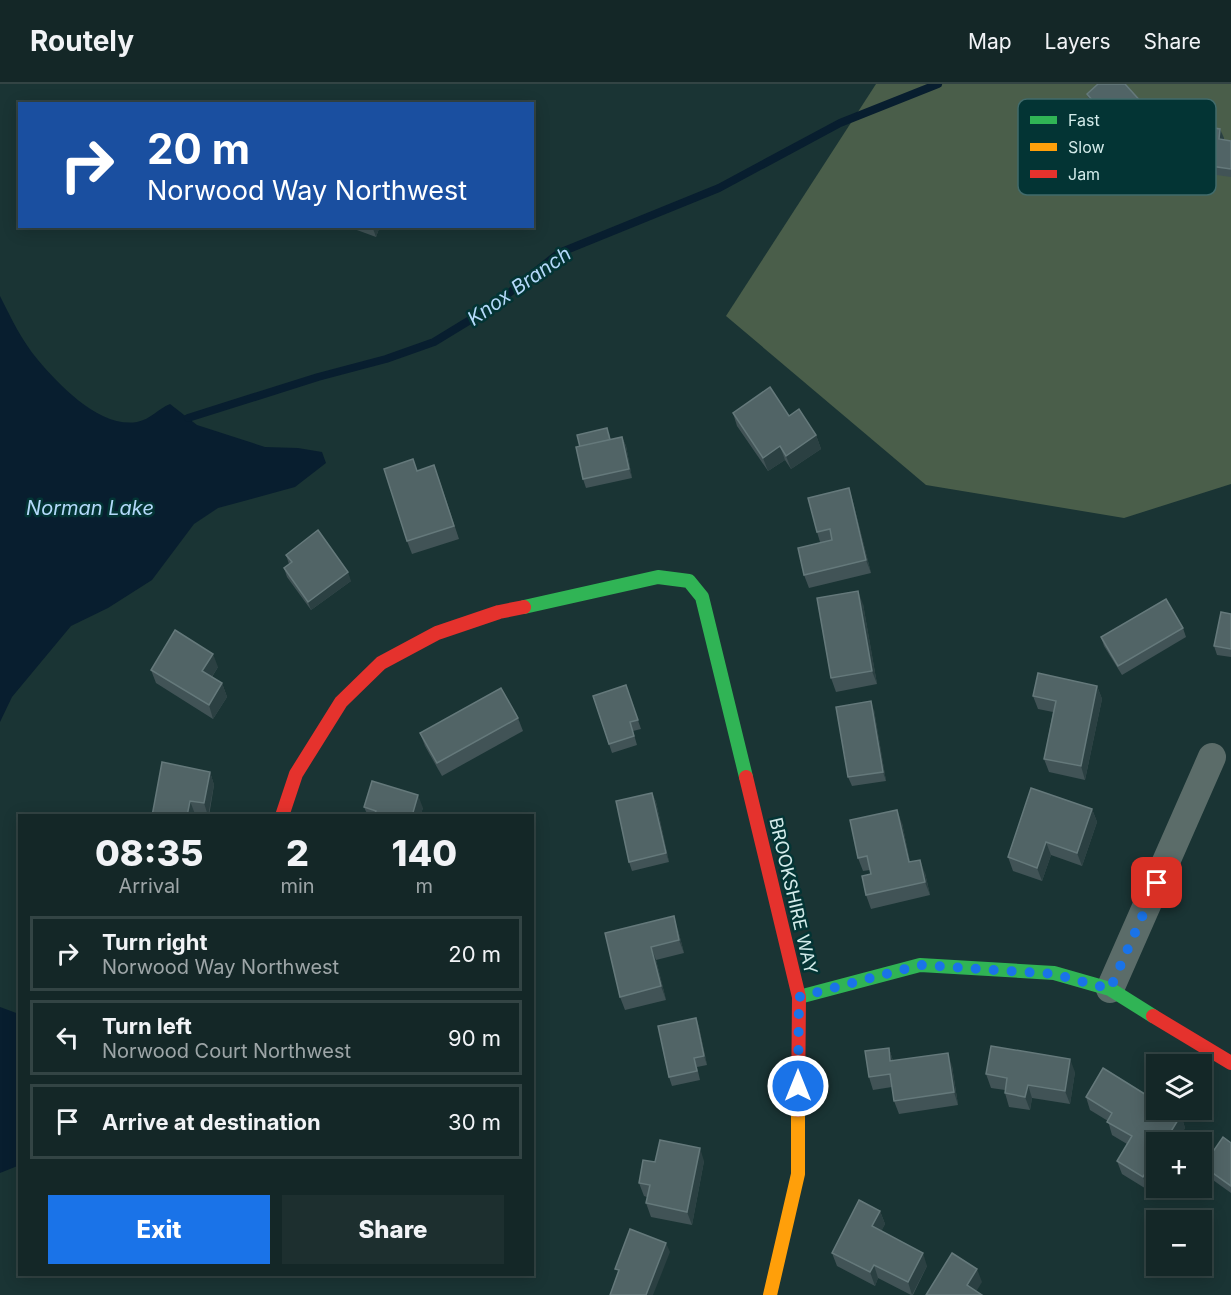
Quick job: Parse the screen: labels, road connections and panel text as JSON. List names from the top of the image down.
{
  "streets": {
    "street": ["BROOKSHIRE WAY"]
  },
  "water": ["Knox Branch", "Norman Lake"],
  "legend": ["Fast", "Slow", "Jam"],
  "page": {
    "header": "Routely",
    "nav": ["Map", "Layers", "Share"],
    "turn": ["20 m", "Norwood Way Northwest"],
    "eta": [
      "08:35",
      "Arrival",
      "2",
      "min",
      "140",
      "m"
    ],
    "list": [
      {
        "name": "Turn right",
        "note": "Norwood Way Northwest",
        "value": "20 m"
      },
      {
        "name": "Turn left",
        "note": "Norwood Court Northwest",
        "value": "90 m"
      },
      {
        "name": "Arrive at destination",
        "value": "30 m"
      }
    ],
    "map_buttons": ["+", "−"],
    "buttons": ["Exit", "Share"]
  }
}
